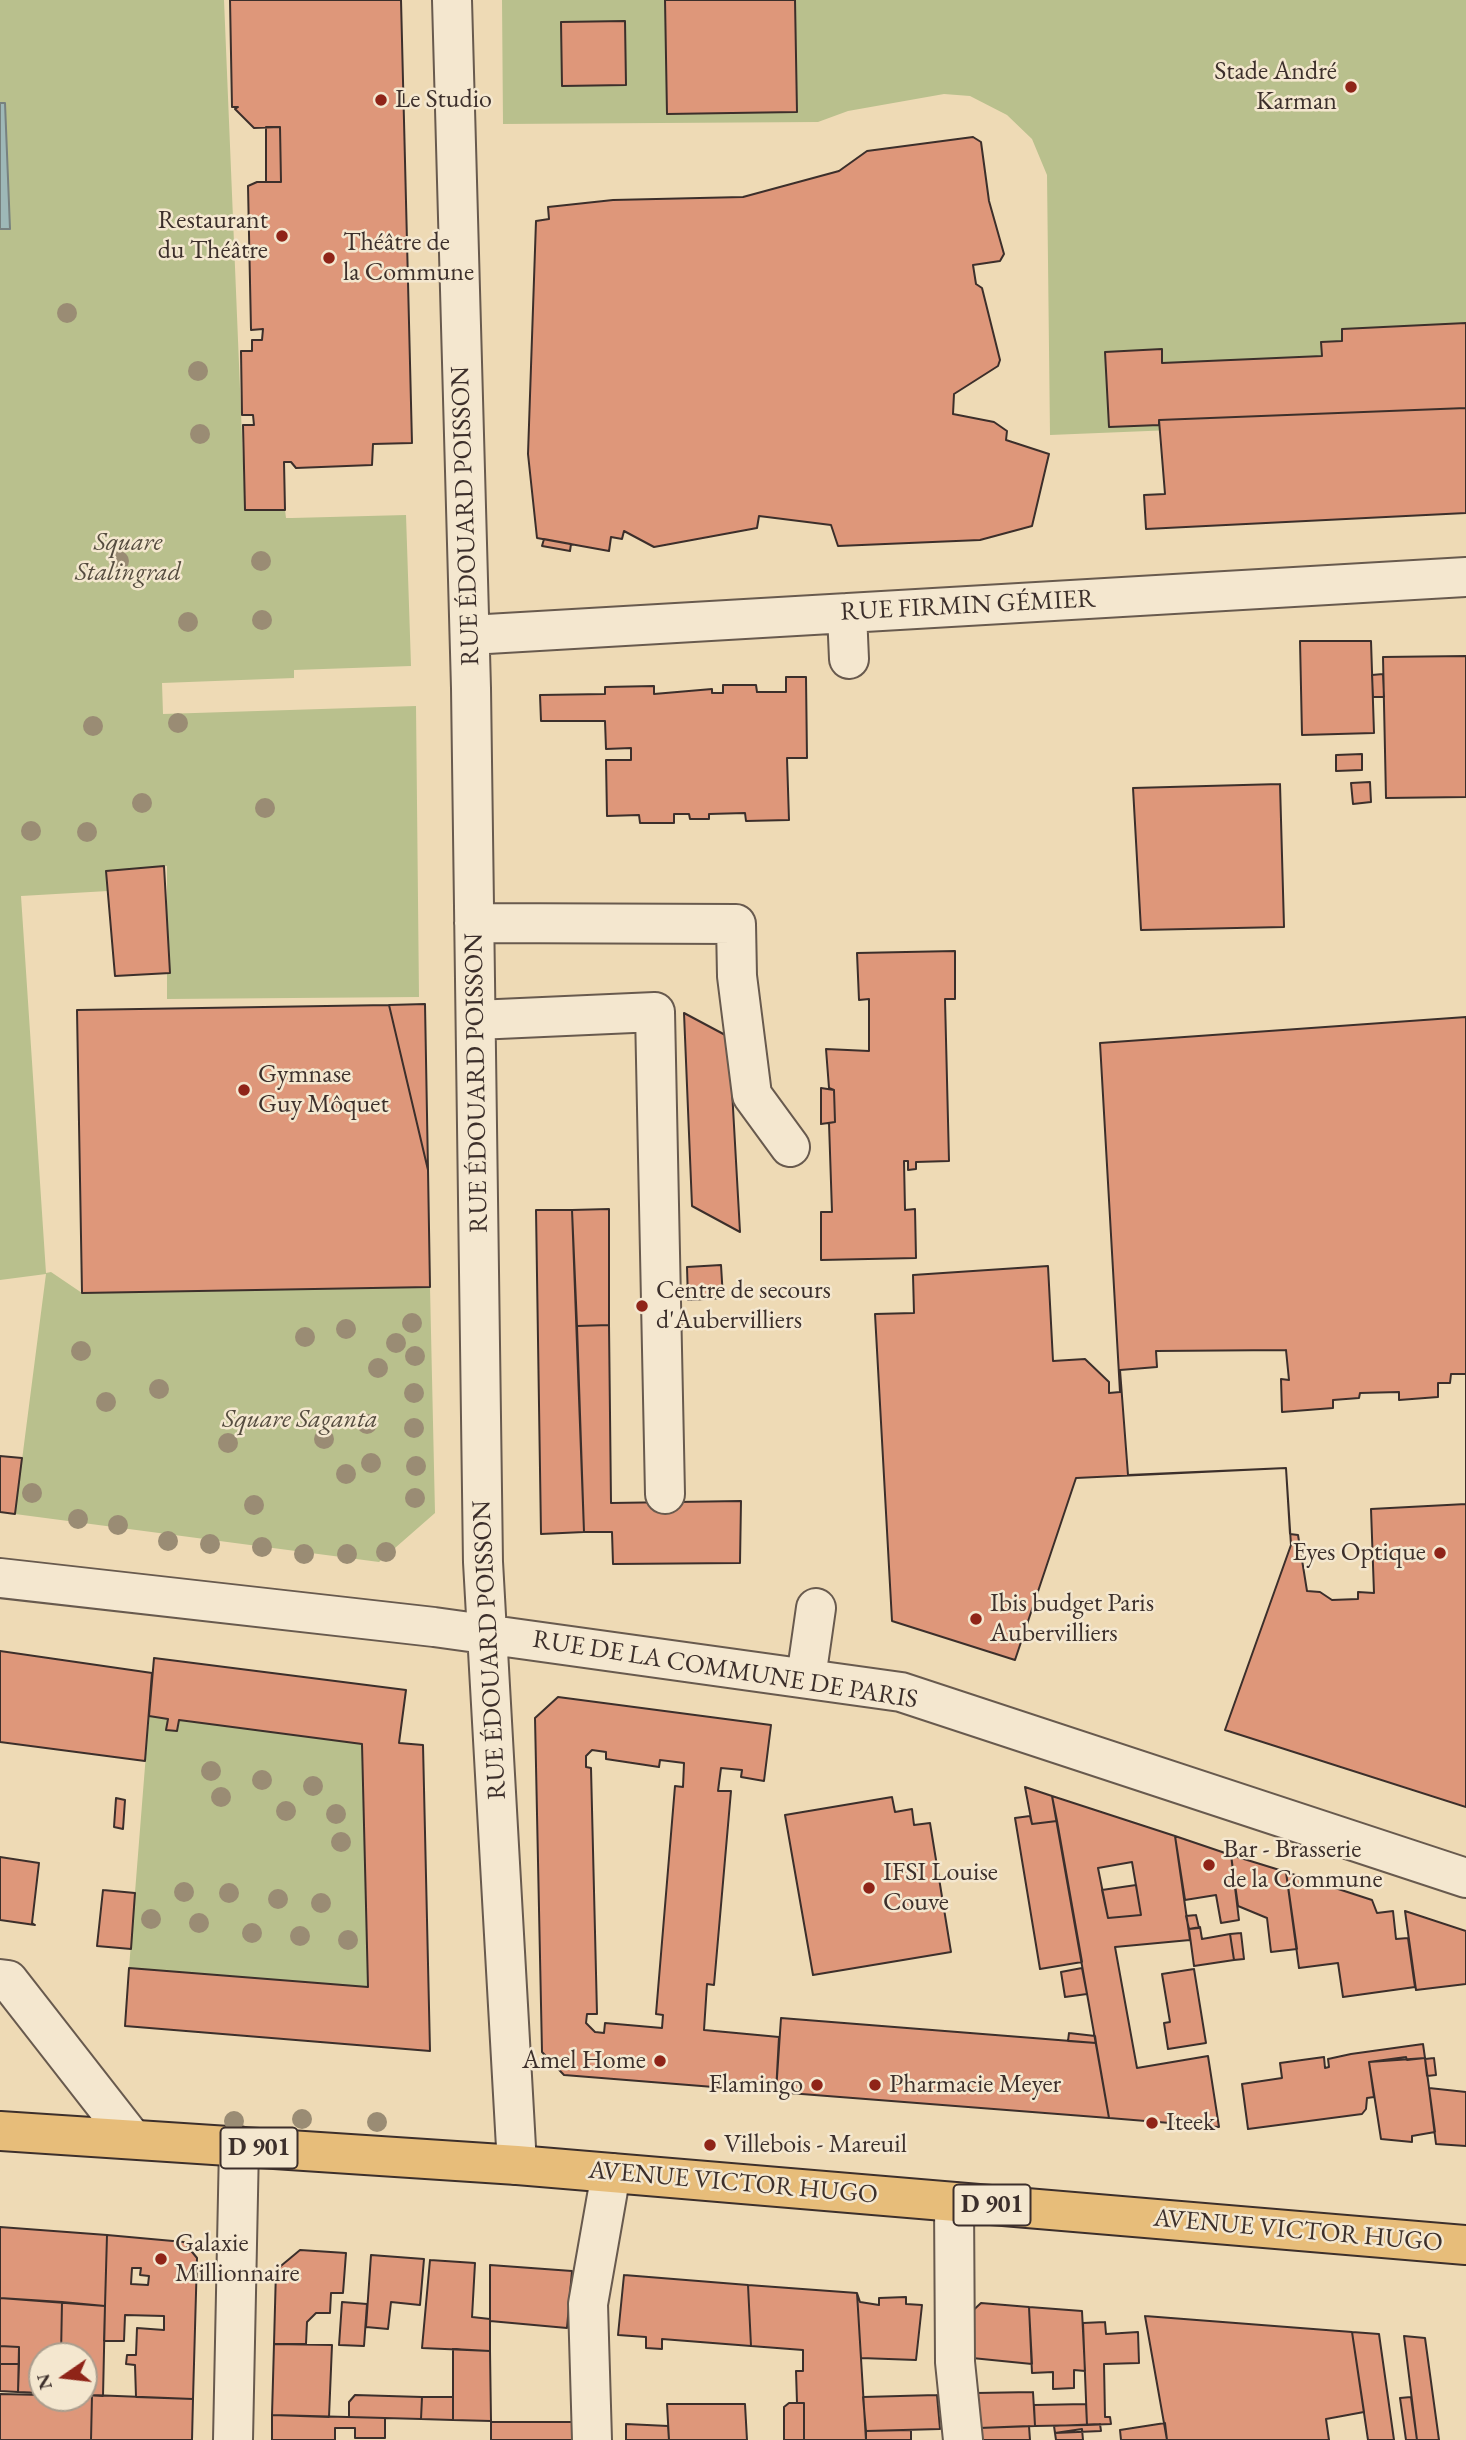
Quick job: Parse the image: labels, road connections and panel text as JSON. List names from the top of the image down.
{
  "streets": {
    "main road": ["D 901", "AVENUE VICTOR HUGO"],
    "street": ["RUE ÉDOUARD POISSON", "RUE FIRMIN GÉMIER", "RUE DE LA COMMUNE DE PARIS"]
  },
  "crossings": [
    ["RUE ÉDOUARD POISSON", "RUE FIRMIN GÉMIER"],
    ["RUE ÉDOUARD POISSON", "RUE DE LA COMMUNE DE PARIS"],
    ["RUE ÉDOUARD POISSON", "AVENUE VICTOR HUGO"]
  ],
  "parks": ["Square Stalingrad", "Square Saganta"],
  "places": [
    "Stade André Karman",
    "Le Studio",
    "Restaurant du Théâtre",
    "Théâtre de la Commune",
    "Gymnase Guy Môquet",
    "Centre de secours d'Aubervilliers",
    "Eyes Optique",
    "Ibis budget Paris Aubervilliers",
    "Bar - Brasserie de la Commune",
    "IFSI Louise Couve",
    "Amel Home",
    "Flamingo",
    "Pharmacie Meyer",
    "Iteek",
    "Villebois - Mareuil",
    "Galaxie Millionnaire"
  ],
  "north": "left"
}
